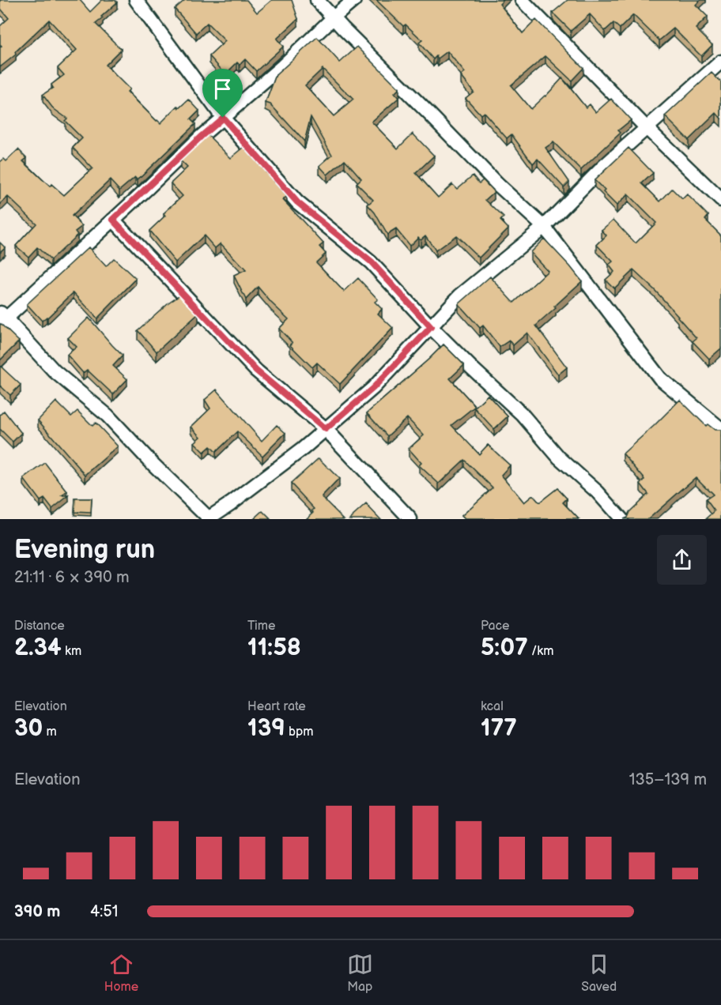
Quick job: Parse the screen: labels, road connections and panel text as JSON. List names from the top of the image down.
{
  "page": {
    "heading": ["Evening run", "21:11 · 6 × 390 m"],
    "stats": [
      ["Distance", "2.34 km"],
      ["Time", "11:58"],
      ["Pace", "5:07 /km"],
      ["Elevation", "30 m"],
      ["Heart rate", "139 bpm"],
      ["kcal", "177"]
    ],
    "chart": ["Elevation", "135–139 m"],
    "list": [
      {
        "name": "390 m",
        "note": "4:51"
      }
    ],
    "tabs": ["Home", "Map", "Saved"]
  }
}
